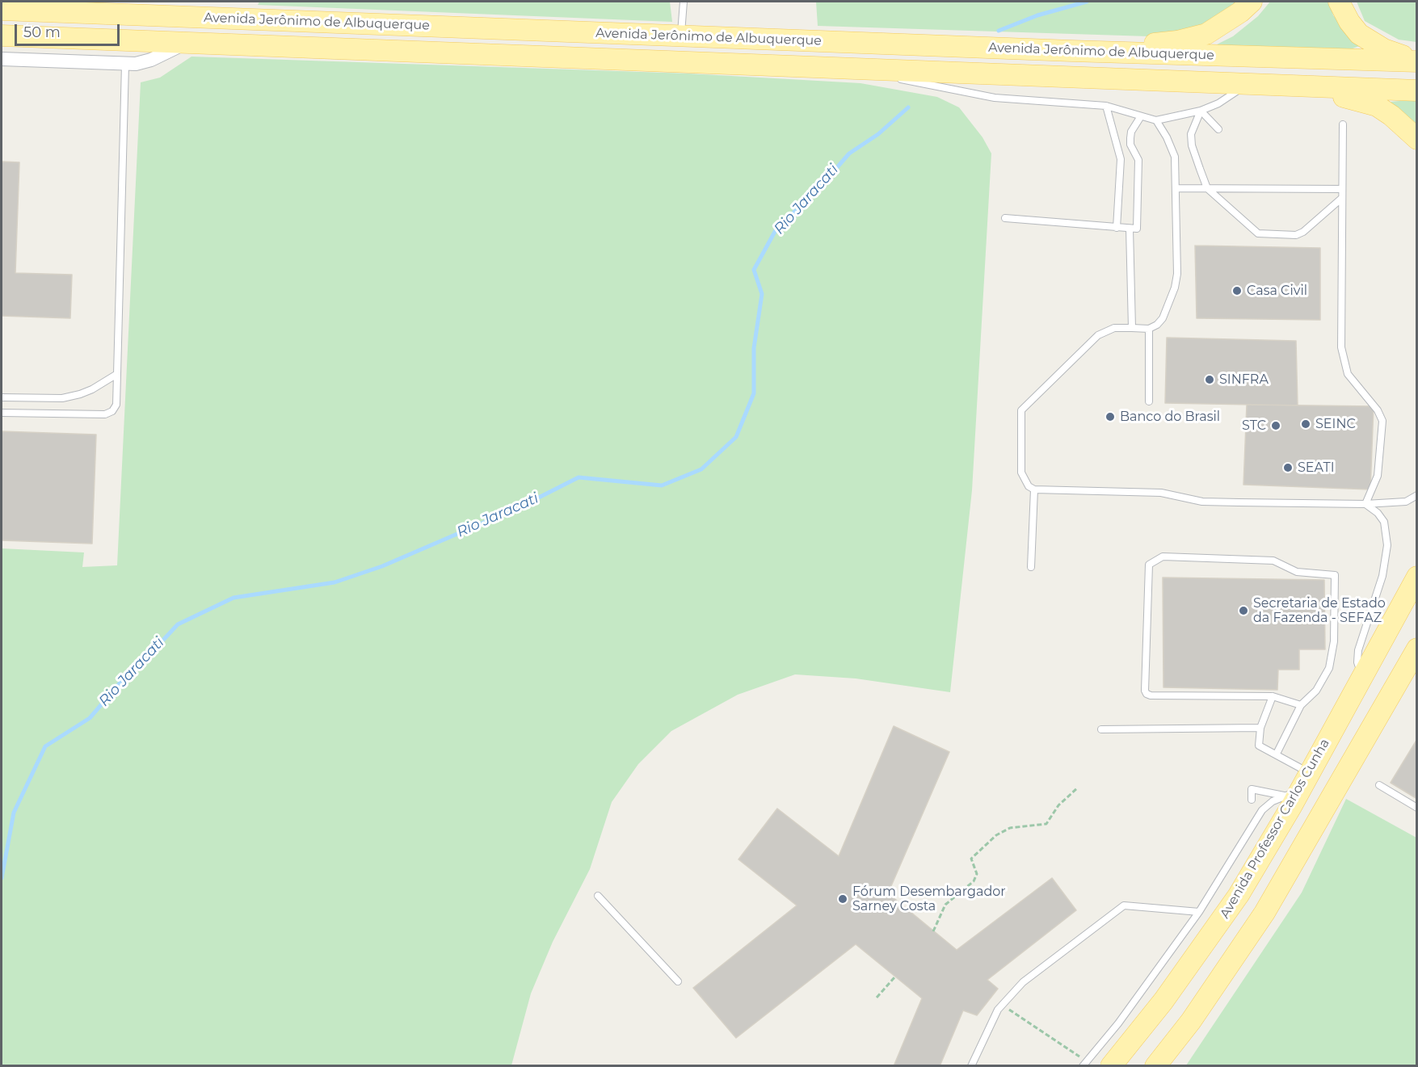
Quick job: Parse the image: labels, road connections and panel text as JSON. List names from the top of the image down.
{
  "streets": {
    "main road": ["Avenida Jerônimo de Albuquerque", "Avenida Professor Carlos Cunha"]
  },
  "water": ["Rio Jaracati"],
  "places": [
    "Casa Civil",
    "SINFRA",
    "Banco do Brasil",
    "SEINC",
    "STC",
    "SEATI",
    "Secretaria de Estado da Fazenda - SEFAZ",
    "Fórum Desembargador Sarney Costa"
  ],
  "scale_bar": "50 m"
}
